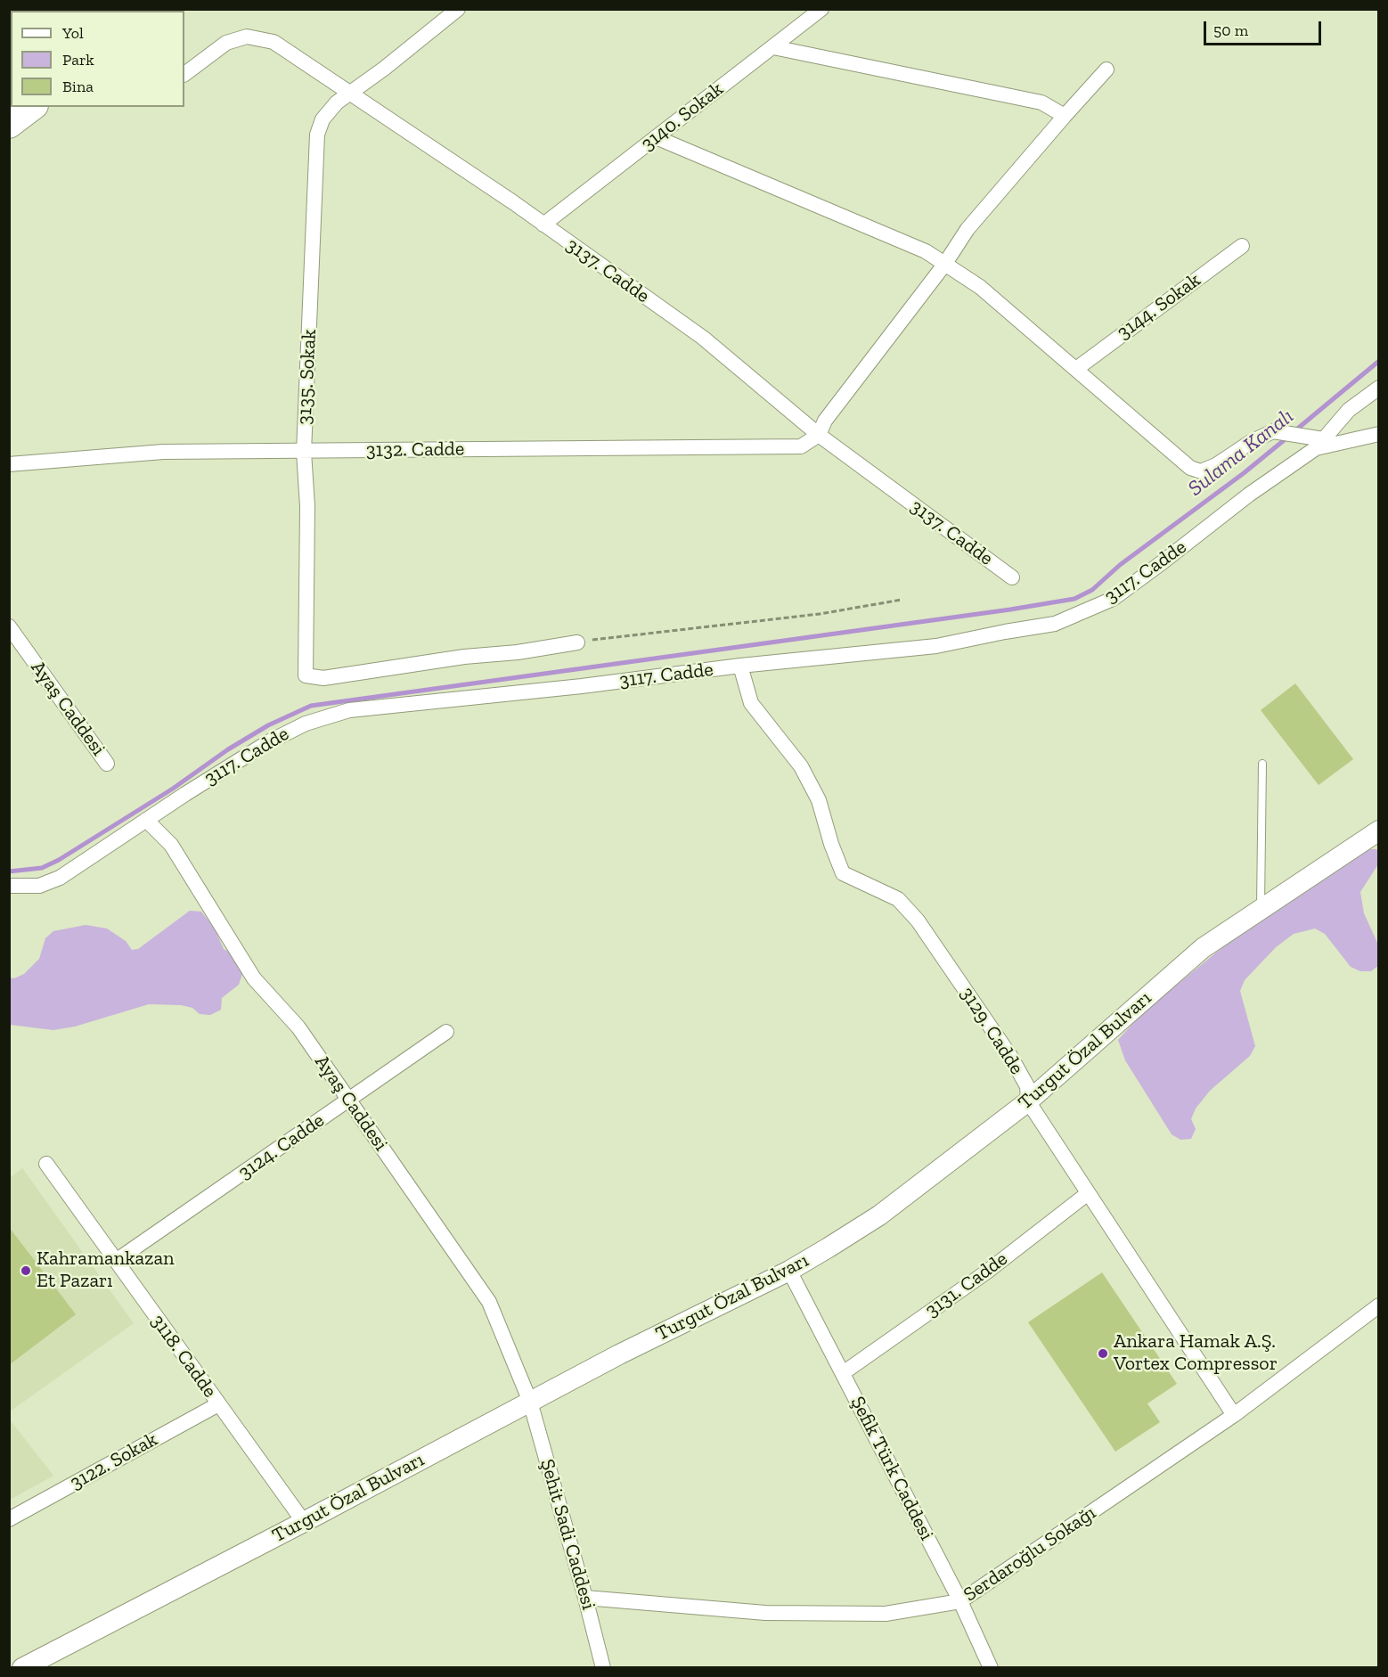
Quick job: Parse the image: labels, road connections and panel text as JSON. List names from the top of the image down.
{
  "streets": {
    "street": [
      "3140. Sokak",
      "3137. Cadde",
      "3144. Sokak",
      "3135. Sokak",
      "3132. Cadde",
      "3117. Cadde",
      "Ayaş Caddesi",
      "3129. Cadde",
      "Turgut Özal Bulvarı",
      "3124. Cadde",
      "3131. Cadde",
      "3118. Cadde",
      "3122. Sokak",
      "Şefik Türk Caddesi",
      "Şehit Sadi Caddesi",
      "Serdaroğlu Sokağı"
    ]
  },
  "crossings": [
    ["3140. Sokak", "3137. Cadde"],
    ["3137. Cadde", "3135. Sokak"],
    ["3137. Cadde", "3132. Cadde"],
    ["3135. Sokak", "3132. Cadde"],
    ["3117. Cadde", "Ayaş Caddesi"],
    ["3117. Cadde", "3129. Cadde"],
    ["Ayaş Caddesi", "Turgut Özal Bulvarı"],
    ["Ayaş Caddesi", "3124. Cadde"],
    ["Ayaş Caddesi", "Şehit Sadi Caddesi"],
    ["3129. Cadde", "Turgut Özal Bulvarı"],
    ["3129. Cadde", "3131. Cadde"],
    ["3129. Cadde", "Serdaroğlu Sokağı"],
    ["Turgut Özal Bulvarı", "3118. Cadde"],
    ["Turgut Özal Bulvarı", "Şefik Türk Caddesi"],
    ["Turgut Özal Bulvarı", "Şehit Sadi Caddesi"],
    ["3124. Cadde", "3118. Cadde"],
    ["3131. Cadde", "Şefik Türk Caddesi"],
    ["3118. Cadde", "3122. Sokak"],
    ["Şefik Türk Caddesi", "Serdaroğlu Sokağı"],
    ["Şehit Sadi Caddesi", "Serdaroğlu Sokağı"]
  ],
  "water": ["Sulama Kanalı"],
  "places": ["Kahramankazan Et Pazarı", "Ankara Hamak A.Ş. Vortex Compressor"],
  "legend": ["Yol", "Park", "Bina"],
  "scale_bar": "50 m"
}
